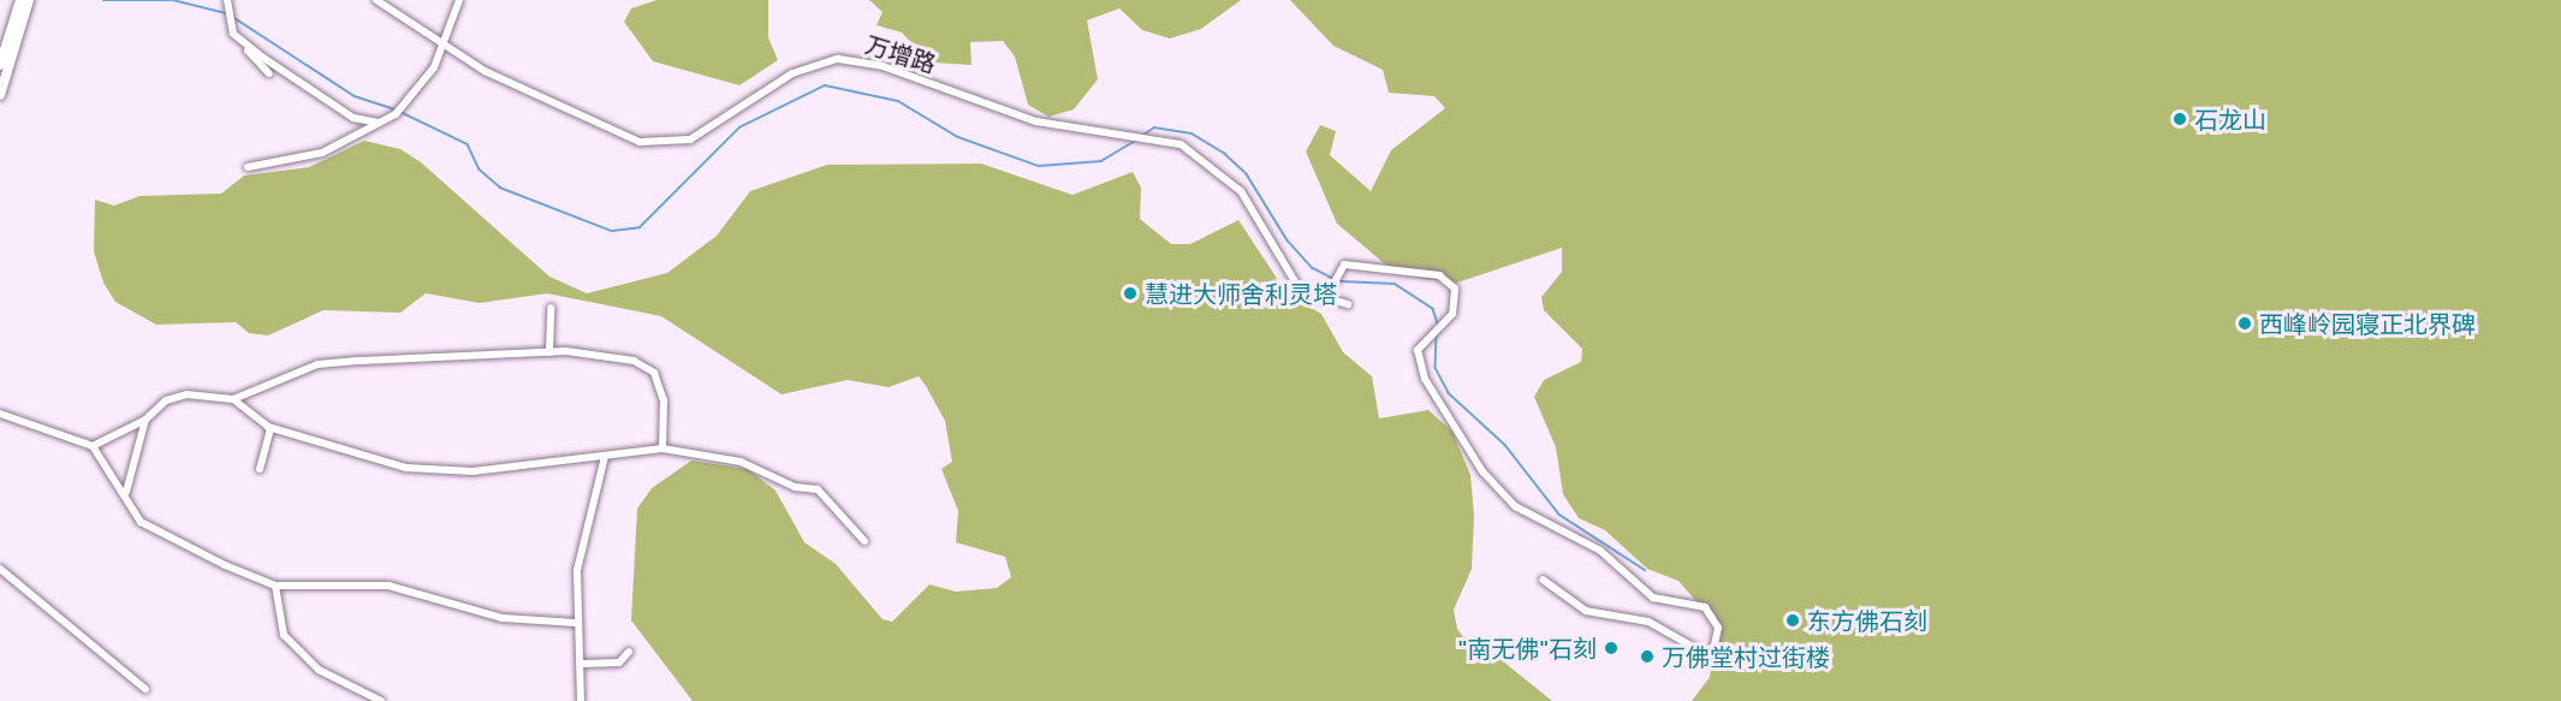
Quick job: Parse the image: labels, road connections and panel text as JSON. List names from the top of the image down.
{
  "streets": {
    "street": ["万增路"]
  },
  "places": [
    "石龙山",
    "慧进大师舍利灵塔",
    "西峰岭园寝正北界碑",
    "东方佛石刻",
    "\"南无佛\"石刻",
    "万佛堂村过街楼"
  ]
}
